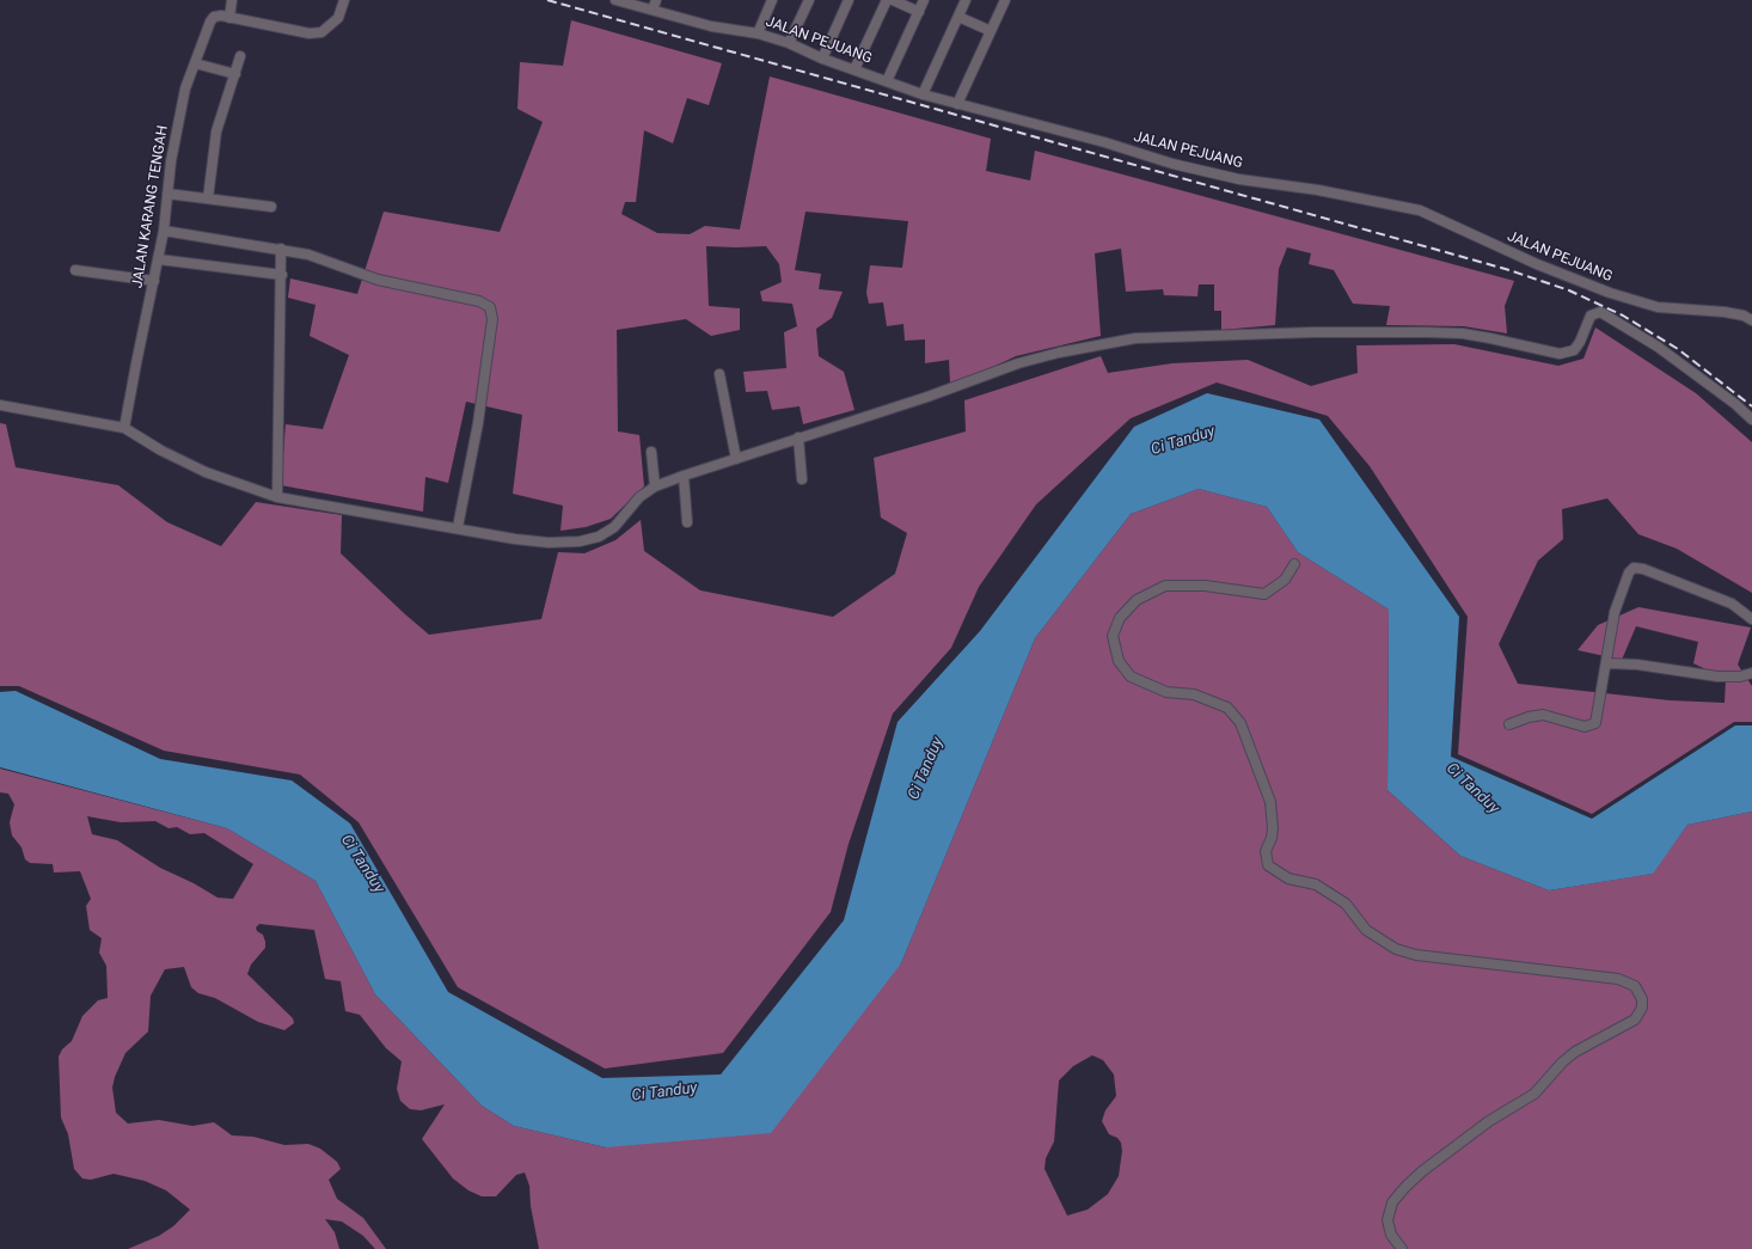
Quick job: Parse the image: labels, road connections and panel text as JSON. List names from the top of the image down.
{
  "streets": {
    "street": ["JALAN PEJUANG", "JALAN KARANG TENGAH"]
  },
  "water": ["Ci Tanduy"]
}
